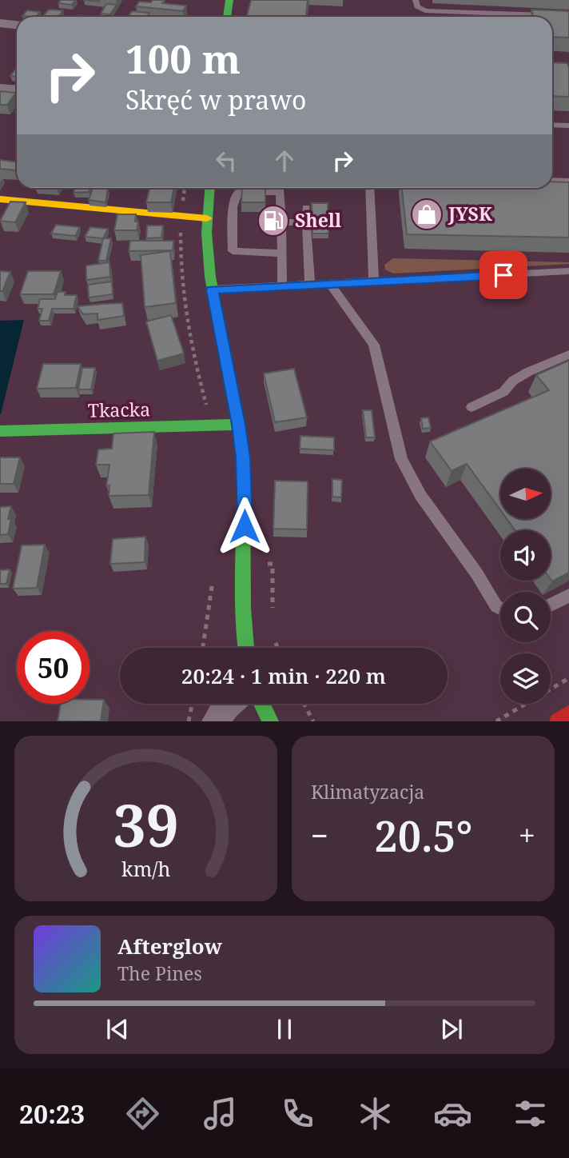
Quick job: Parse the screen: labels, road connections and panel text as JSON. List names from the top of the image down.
{
  "streets": {
    "main road": ["Tkacka"]
  },
  "places": {
    "shop": ["JYSK"],
    "fuel station": ["Shell"]
  },
  "north": "right",
  "page": {
    "turn": ["100 m", "Skręć w prawo"],
    "limit": "50",
    "trip": "20:24 · 1 min · 220 m",
    "tile": "Klimatyzacja",
    "heat": ["−", "20.5°", "+"],
    "song": ["Afterglow", "The Pines"],
    "tabs": "20:23",
    "gauge": ["39", "km/h"]
  }
}
